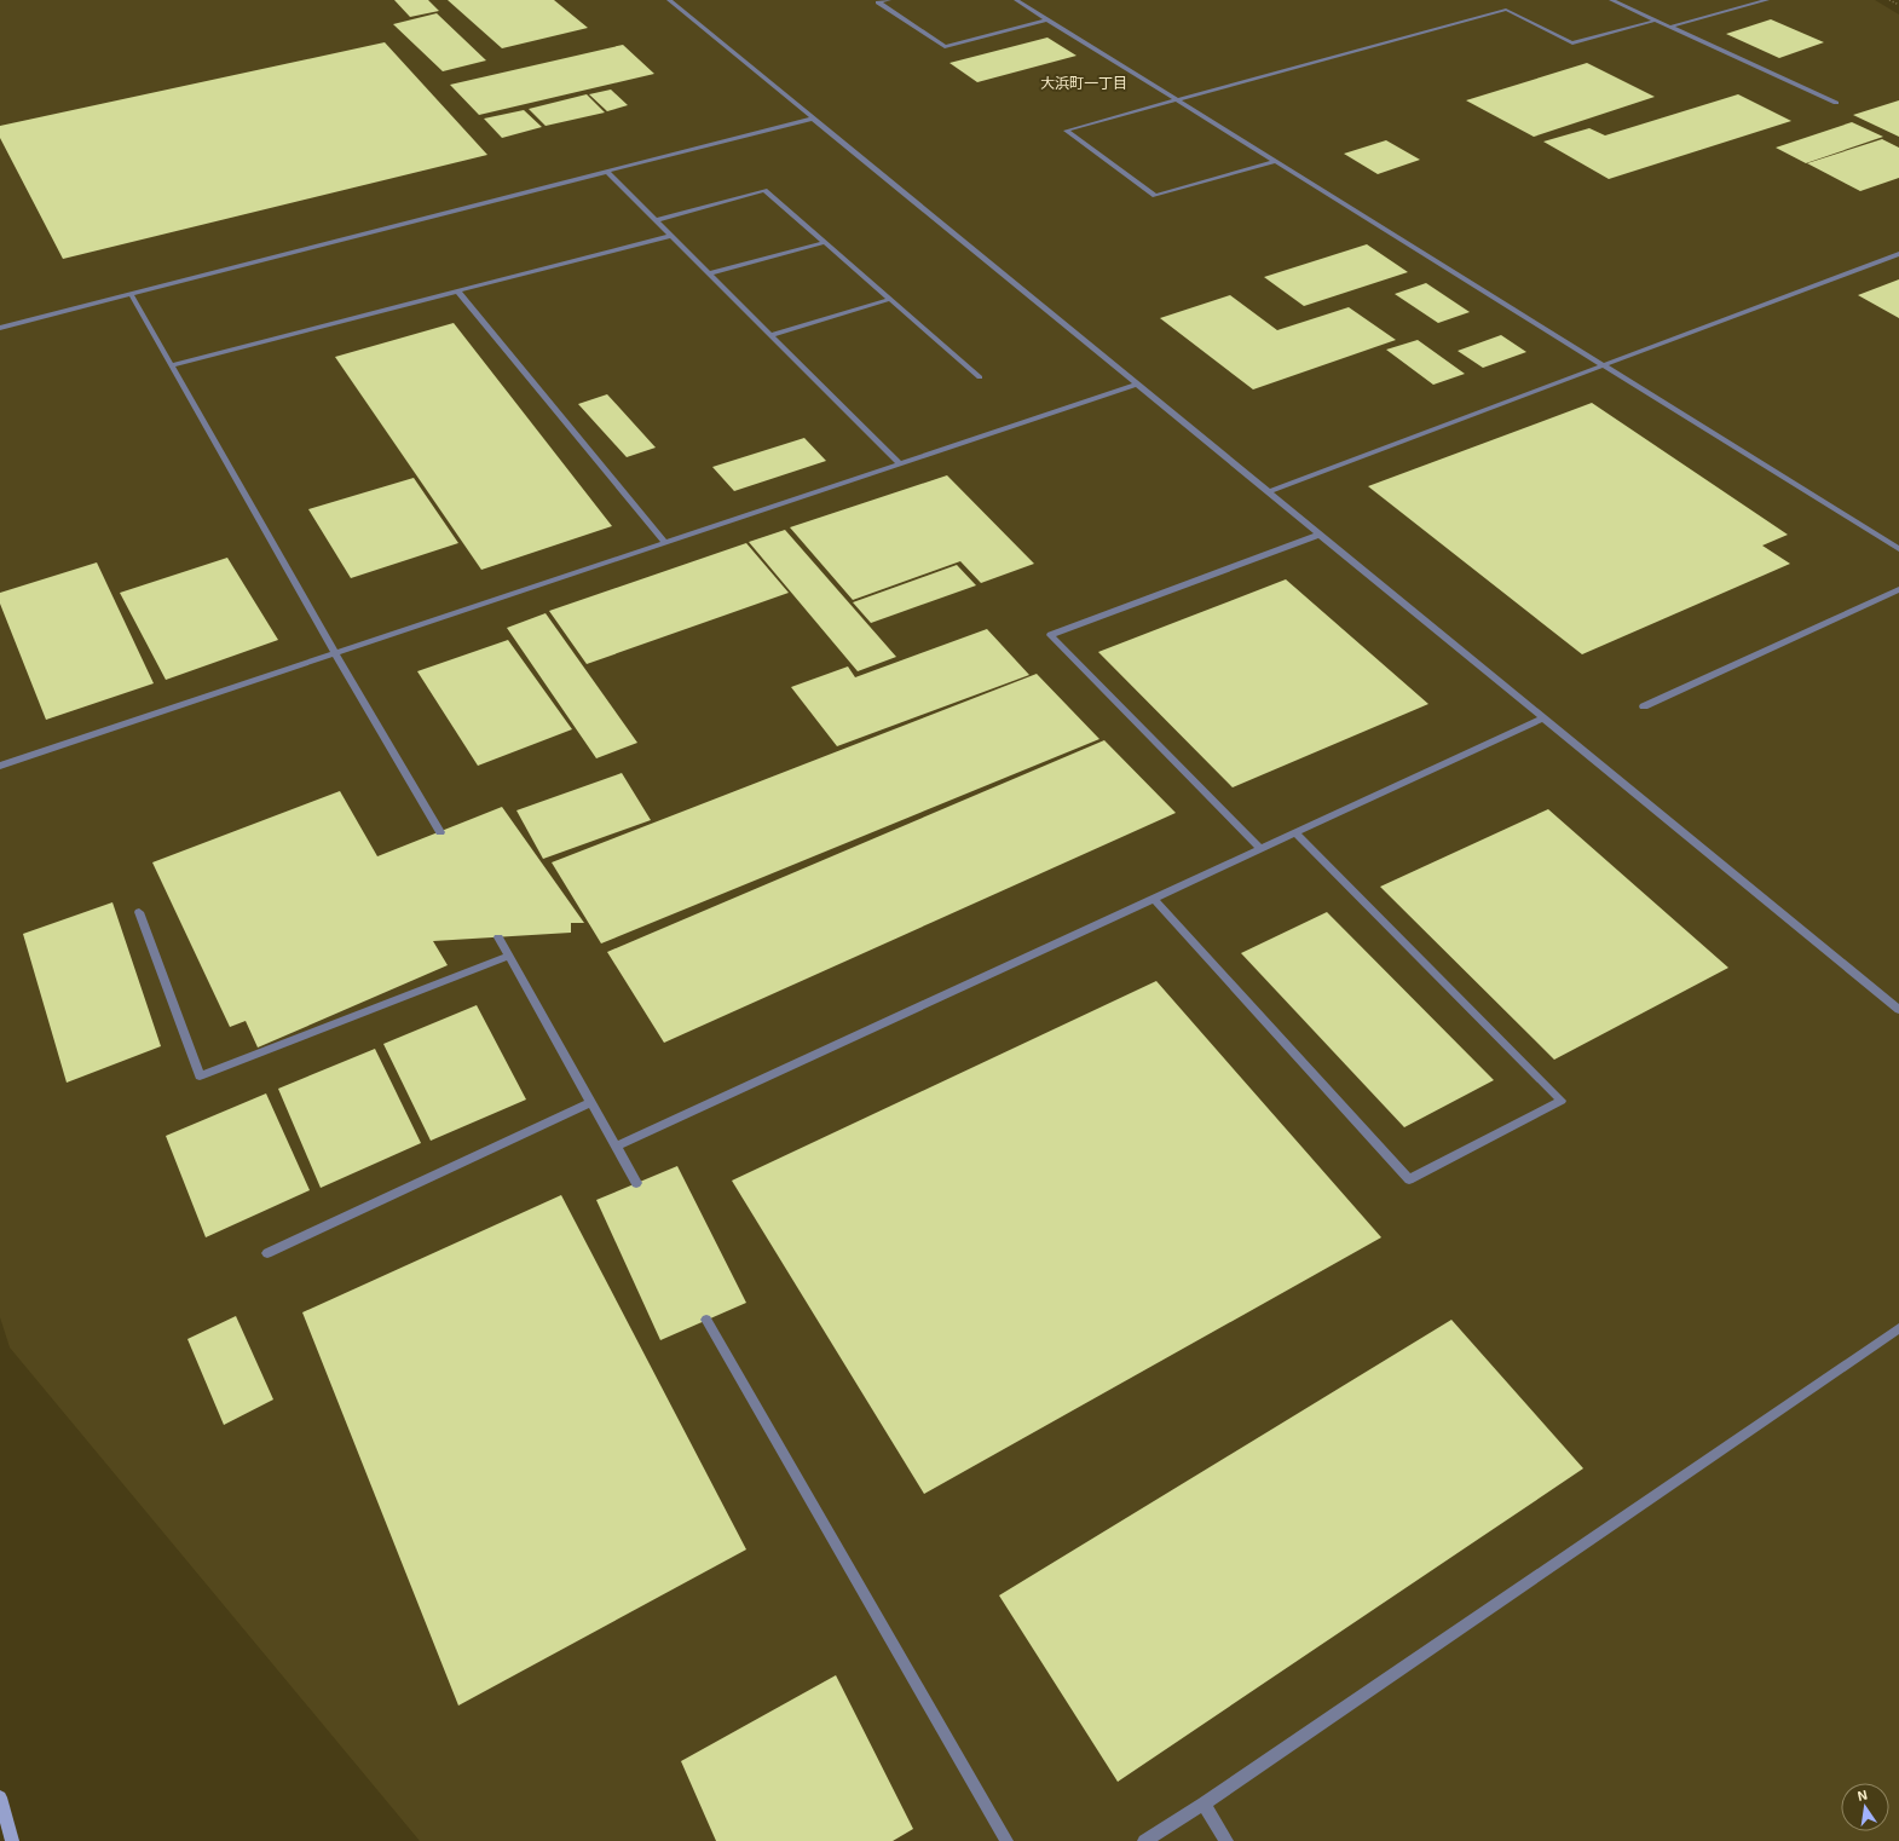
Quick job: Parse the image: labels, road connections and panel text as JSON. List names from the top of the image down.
{
  "districts": ["大浜町一丁目"],
  "north": "top"
}
